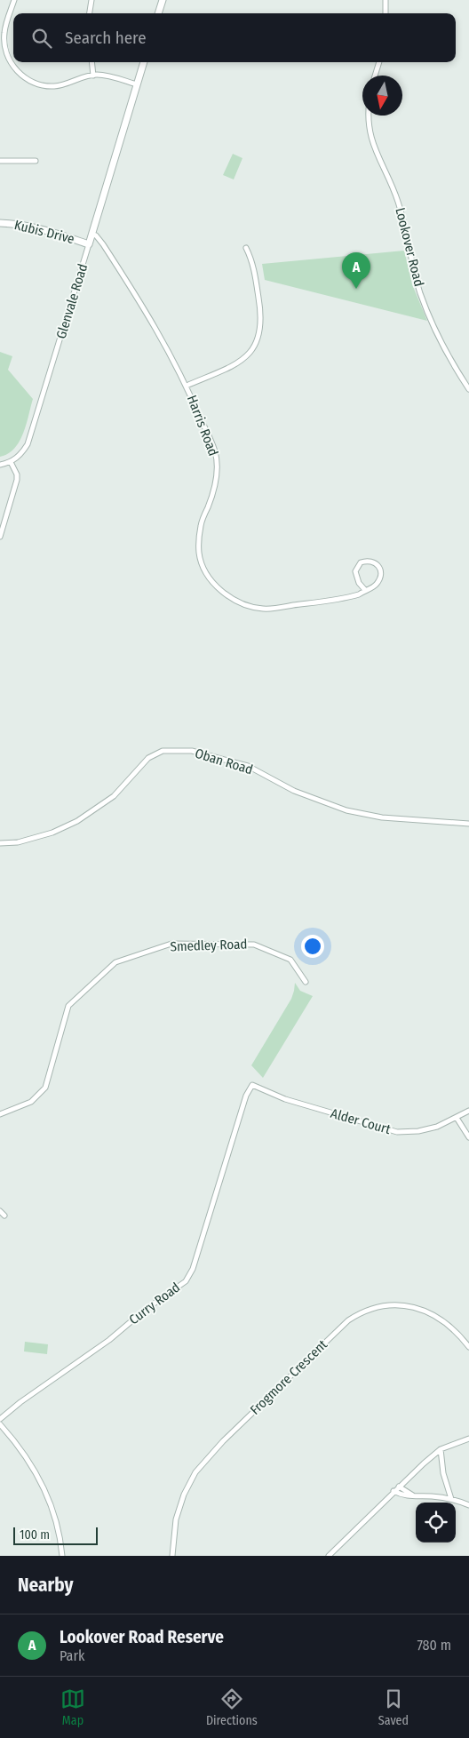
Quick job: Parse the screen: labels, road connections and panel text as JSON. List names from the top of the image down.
{
  "streets": {
    "street": [
      "Kubis Drive",
      "Lookover Road",
      "Glenvale Road",
      "Harris Road",
      "Oban Road",
      "Smedley Road",
      "Alder Court",
      "Curry Road",
      "Frogmore Crescent"
    ]
  },
  "crossings": [
    ["Kubis Drive", "Glenvale Road"],
    ["Glenvale Road", "Harris Road"],
    ["Alder Court", "Curry Road"]
  ],
  "scale_bar": "100 m",
  "north": "bottom",
  "page": {
    "search": "Search here",
    "pins": "A",
    "scale": "100 m",
    "heading": "Nearby",
    "list": [
      {
        "mark": "A",
        "name": "Lookover Road Reserve",
        "note": "Park",
        "value": "780 m"
      }
    ],
    "nav": ["Map", "Directions", "Saved"]
  }
}
